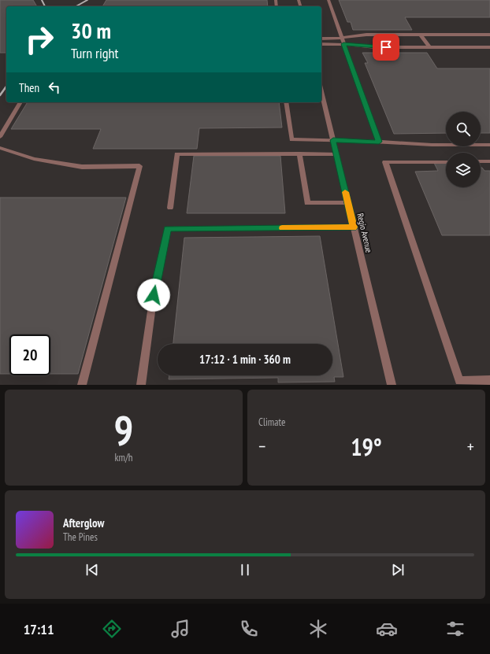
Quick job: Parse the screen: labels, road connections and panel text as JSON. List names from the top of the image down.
{
  "streets": {
    "street": ["Regio Avenue"]
  },
  "page": {
    "turn": ["30 m", "Turn right"],
    "then": "Then",
    "limit": "20",
    "trip": "17:12 · 1 min · 360 m",
    "tile": [
      ["9", "km/h"],
      "Climate"
    ],
    "heat": ["−", "19°", "+"],
    "song": ["Afterglow", "The Pines"],
    "tabs": "17:11"
  }
}
